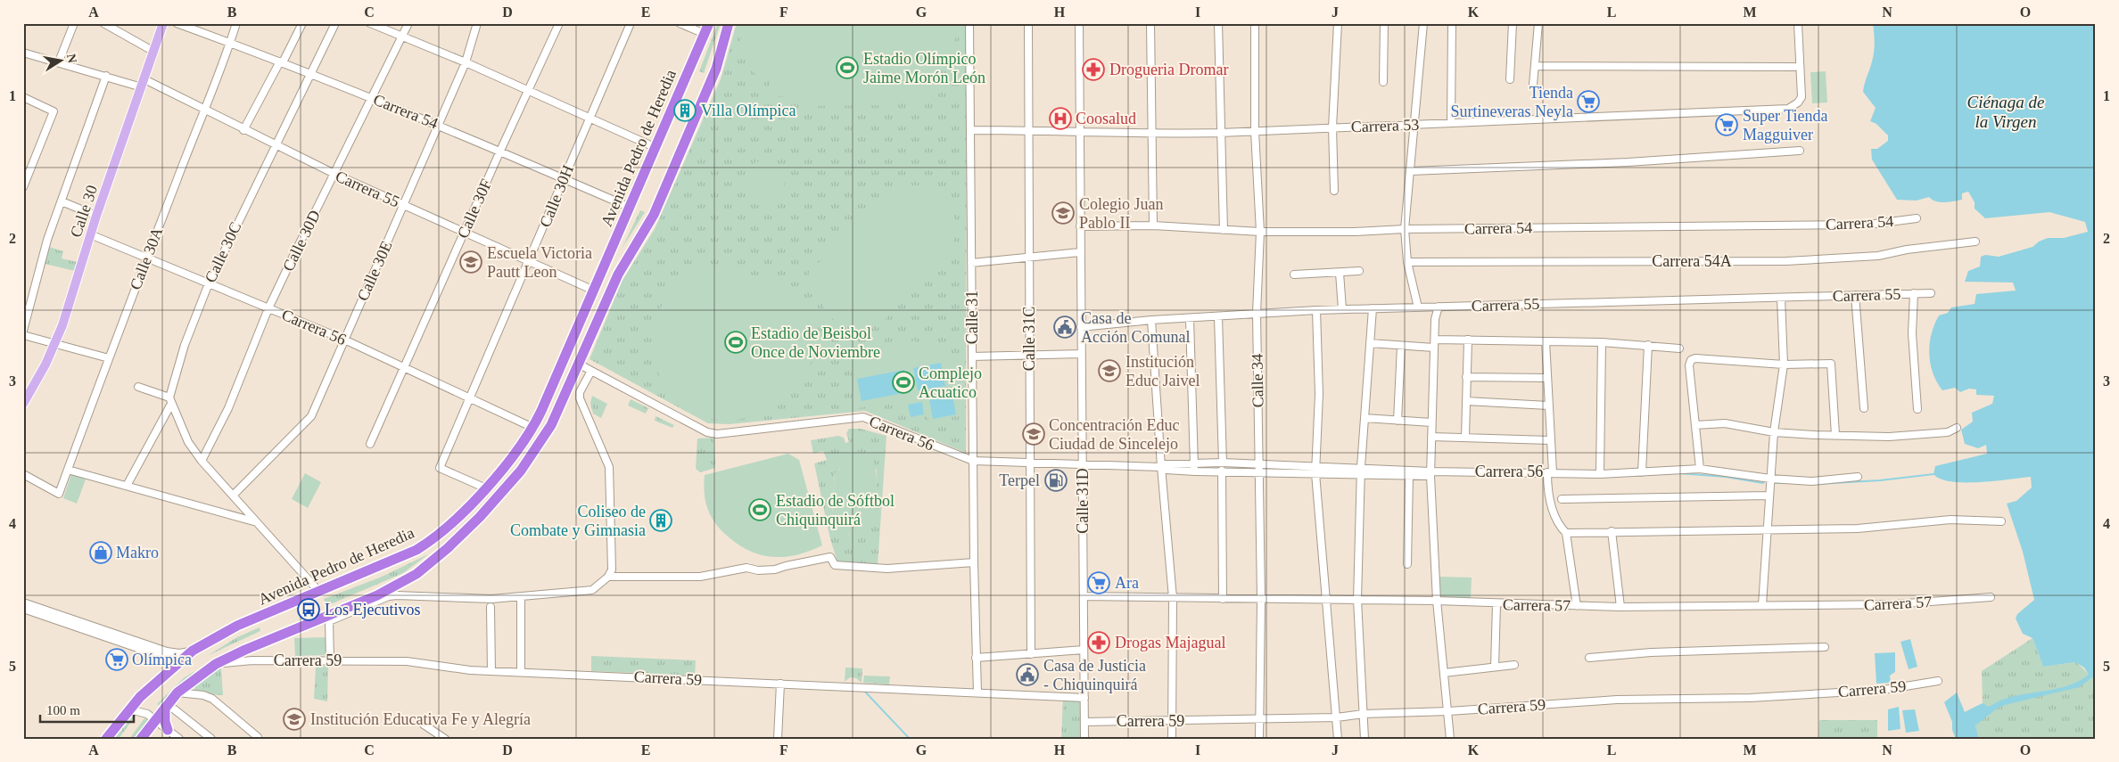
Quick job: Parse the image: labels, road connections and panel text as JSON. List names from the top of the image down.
{
  "streets": {
    "highway": ["Avenida Pedro de Heredia"],
    "main road": ["Calle 30"],
    "street": [
      "Carrera 54",
      "Carrera 53",
      "Carrera 55",
      "Calle 30H",
      "Calle 30F",
      "Calle 30D",
      "Calle 30C",
      "Calle 30A",
      "Carrera 54A",
      "Calle 30E",
      "Calle 31",
      "Carrera 56",
      "Calle 31C",
      "Calle 34",
      "Calle 31D",
      "Carrera 57",
      "Carrera 59"
    ]
  },
  "crossings": [
    ["Carrera 54", "Avenida Pedro de Heredia"],
    ["Carrera 54", "Calle 30H"],
    ["Carrera 54", "Calle 30F"],
    ["Carrera 54", "Calle 30D"],
    ["Carrera 54", "Calle 30C"],
    ["Carrera 54", "Calle 30A"],
    ["Carrera 54", "Calle 30E"],
    ["Carrera 54", "Calle 34"],
    ["Carrera 54", "Calle 31D"],
    ["Carrera 53", "Calle 31"],
    ["Carrera 53", "Calle 31C"],
    ["Carrera 53", "Calle 34"],
    ["Carrera 53", "Calle 31D"],
    ["Avenida Pedro de Heredia", "Carrera 55"],
    ["Avenida Pedro de Heredia", "Calle 30H"],
    ["Avenida Pedro de Heredia", "Carrera 56"],
    ["Carrera 55", "Calle 30H"],
    ["Carrera 55", "Calle 30F"],
    ["Carrera 55", "Calle 30"],
    ["Carrera 55", "Calle 30D"],
    ["Carrera 55", "Calle 30C"],
    ["Carrera 55", "Calle 30A"],
    ["Carrera 55", "Calle 30E"],
    ["Carrera 55", "Calle 34"],
    ["Carrera 55", "Calle 31D"],
    ["Calle 30H", "Carrera 56"],
    ["Calle 30F", "Carrera 56"],
    ["Calle 30", "Carrera 56"],
    ["Calle 30D", "Carrera 56"],
    ["Calle 30C", "Carrera 56"],
    ["Calle 30A", "Carrera 56"],
    ["Calle 30E", "Carrera 56"],
    ["Calle 31", "Carrera 56"],
    ["Calle 31", "Carrera 59"],
    ["Carrera 56", "Calle 31C"],
    ["Carrera 56", "Calle 34"],
    ["Carrera 56", "Calle 31D"],
    ["Calle 34", "Carrera 57"],
    ["Calle 34", "Carrera 59"],
    ["Calle 31D", "Carrera 57"],
    ["Calle 31D", "Carrera 59"]
  ],
  "water": ["Ciénaga de la Virgen"],
  "places": {
    "sports": [
      "Estadio Olímpico Jaime Morón León",
      "Estadio de Beisbol Once de Noviembre",
      "Complejo Acuatico",
      "Estadio de Sóftbol Chiquinquirá"
    ],
    "pharmacy": ["Drogueria Dromar", "Drogas Majagual"],
    "supermarket": [
      "Tienda Surtineveras Neyla",
      "Super Tienda Magguiver",
      "Ara",
      "Olímpica"
    ],
    "building": ["Villa Olímpica", "Coliseo de Combate y Gimnasia"],
    "hospital": ["Coosalud"],
    "school or university": [
      "Colegio Juan Pablo II",
      "Escuela Victoria Pautt Leon",
      "Institución Educ Jaivel",
      "Concentración Educ Ciudad de Sincelejo",
      "Institución Educativa Fe y Alegría"
    ],
    "public building": ["Casa de Acción Comunal", "Casa de Justicia - Chiquinquirá"],
    "fuel station": ["Terpel"],
    "shop": ["Makro"],
    "bus stop": ["Los Ejecutivos"]
  },
  "scale_bar": "100 m",
  "north": "right",
  "grid": {
    "columns": [
      "A",
      "B",
      "C",
      "D",
      "E",
      "F",
      "G",
      "H",
      "I",
      "J",
      "K",
      "L",
      "M",
      "N",
      "O"
    ],
    "rows": [
      "1",
      "2",
      "3",
      "4",
      "5"
    ]
  }
}
